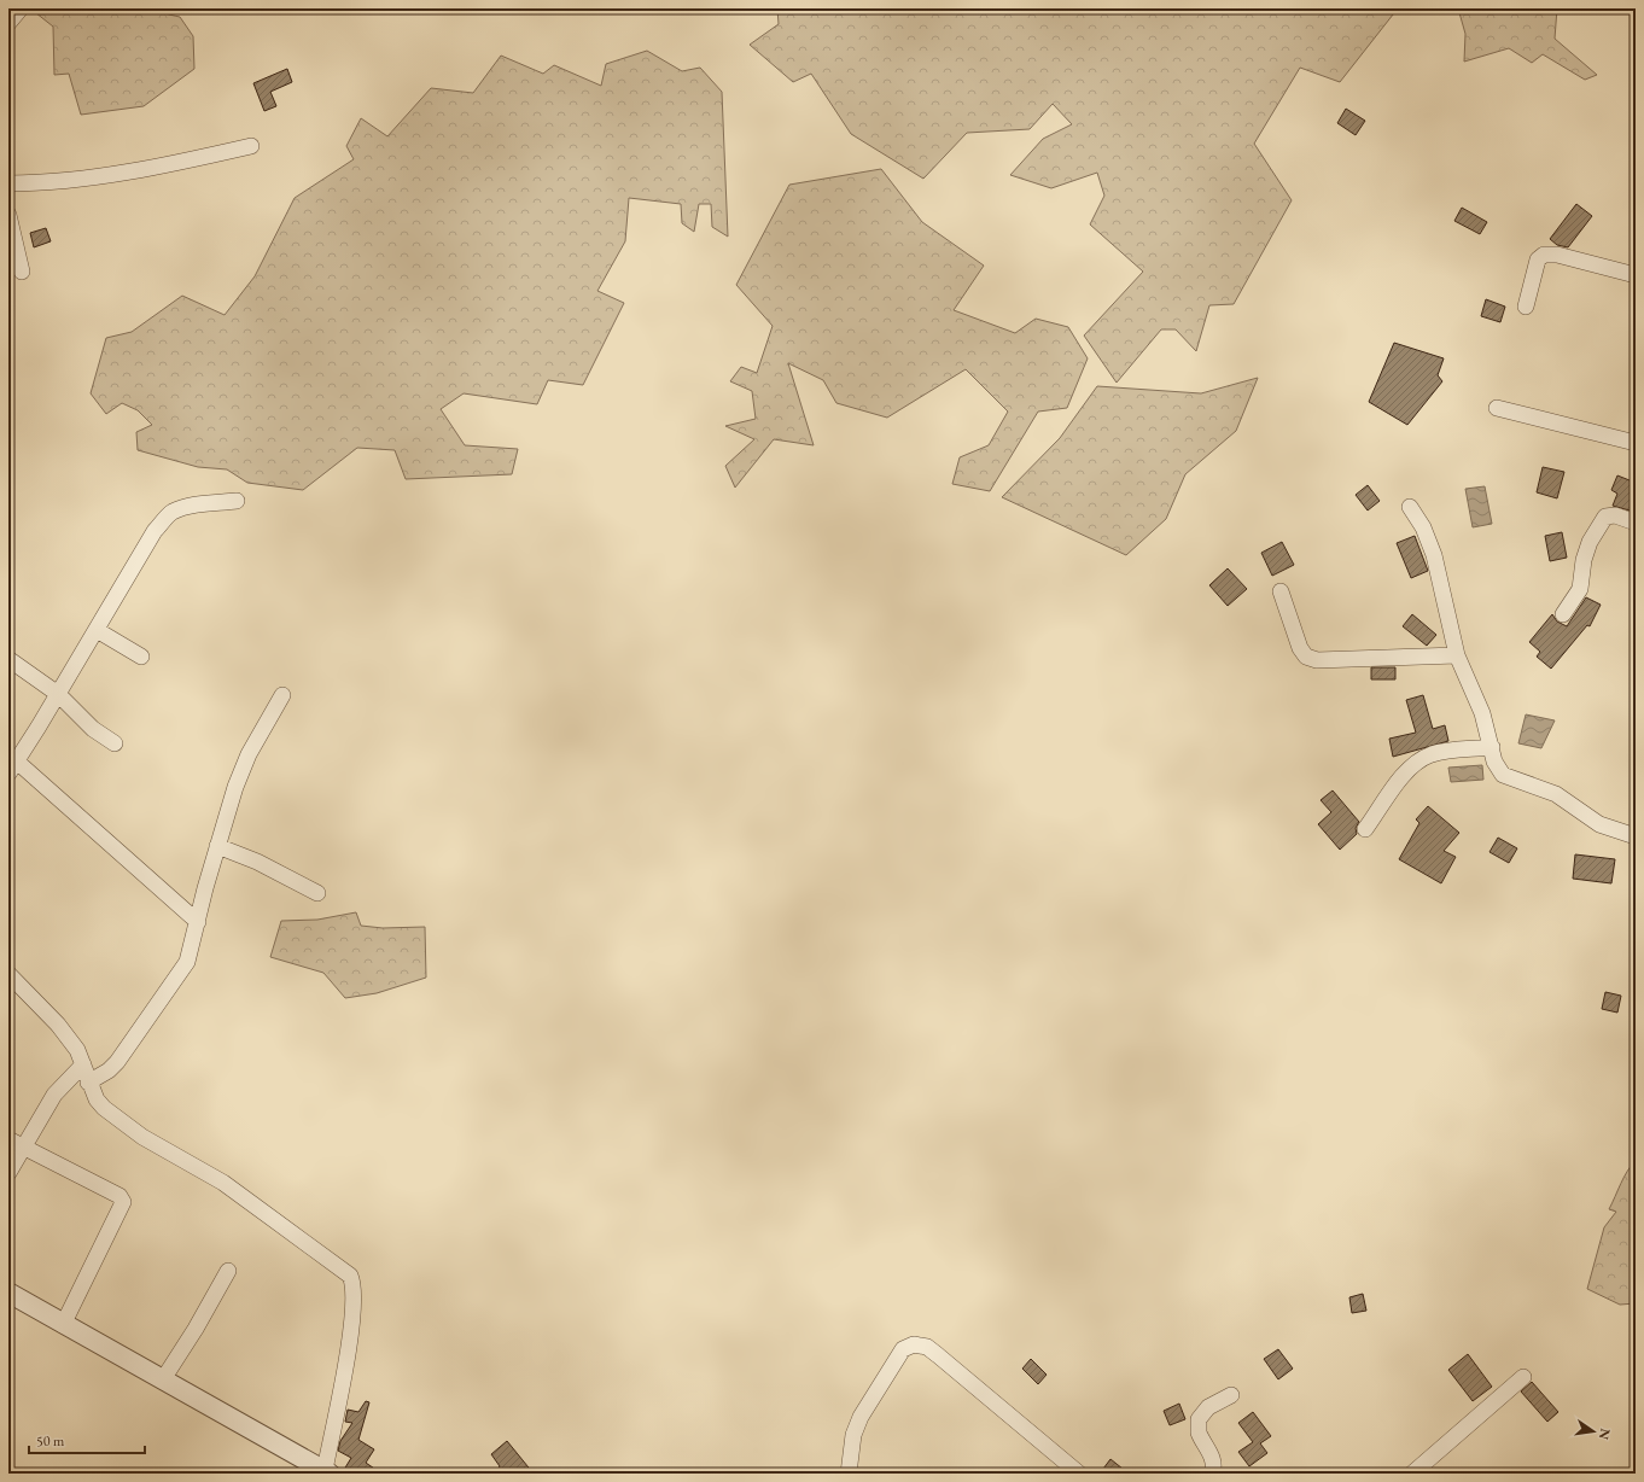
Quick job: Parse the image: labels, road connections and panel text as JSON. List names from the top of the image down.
{
  "scale_bar": "50 m",
  "north": "right"
}
